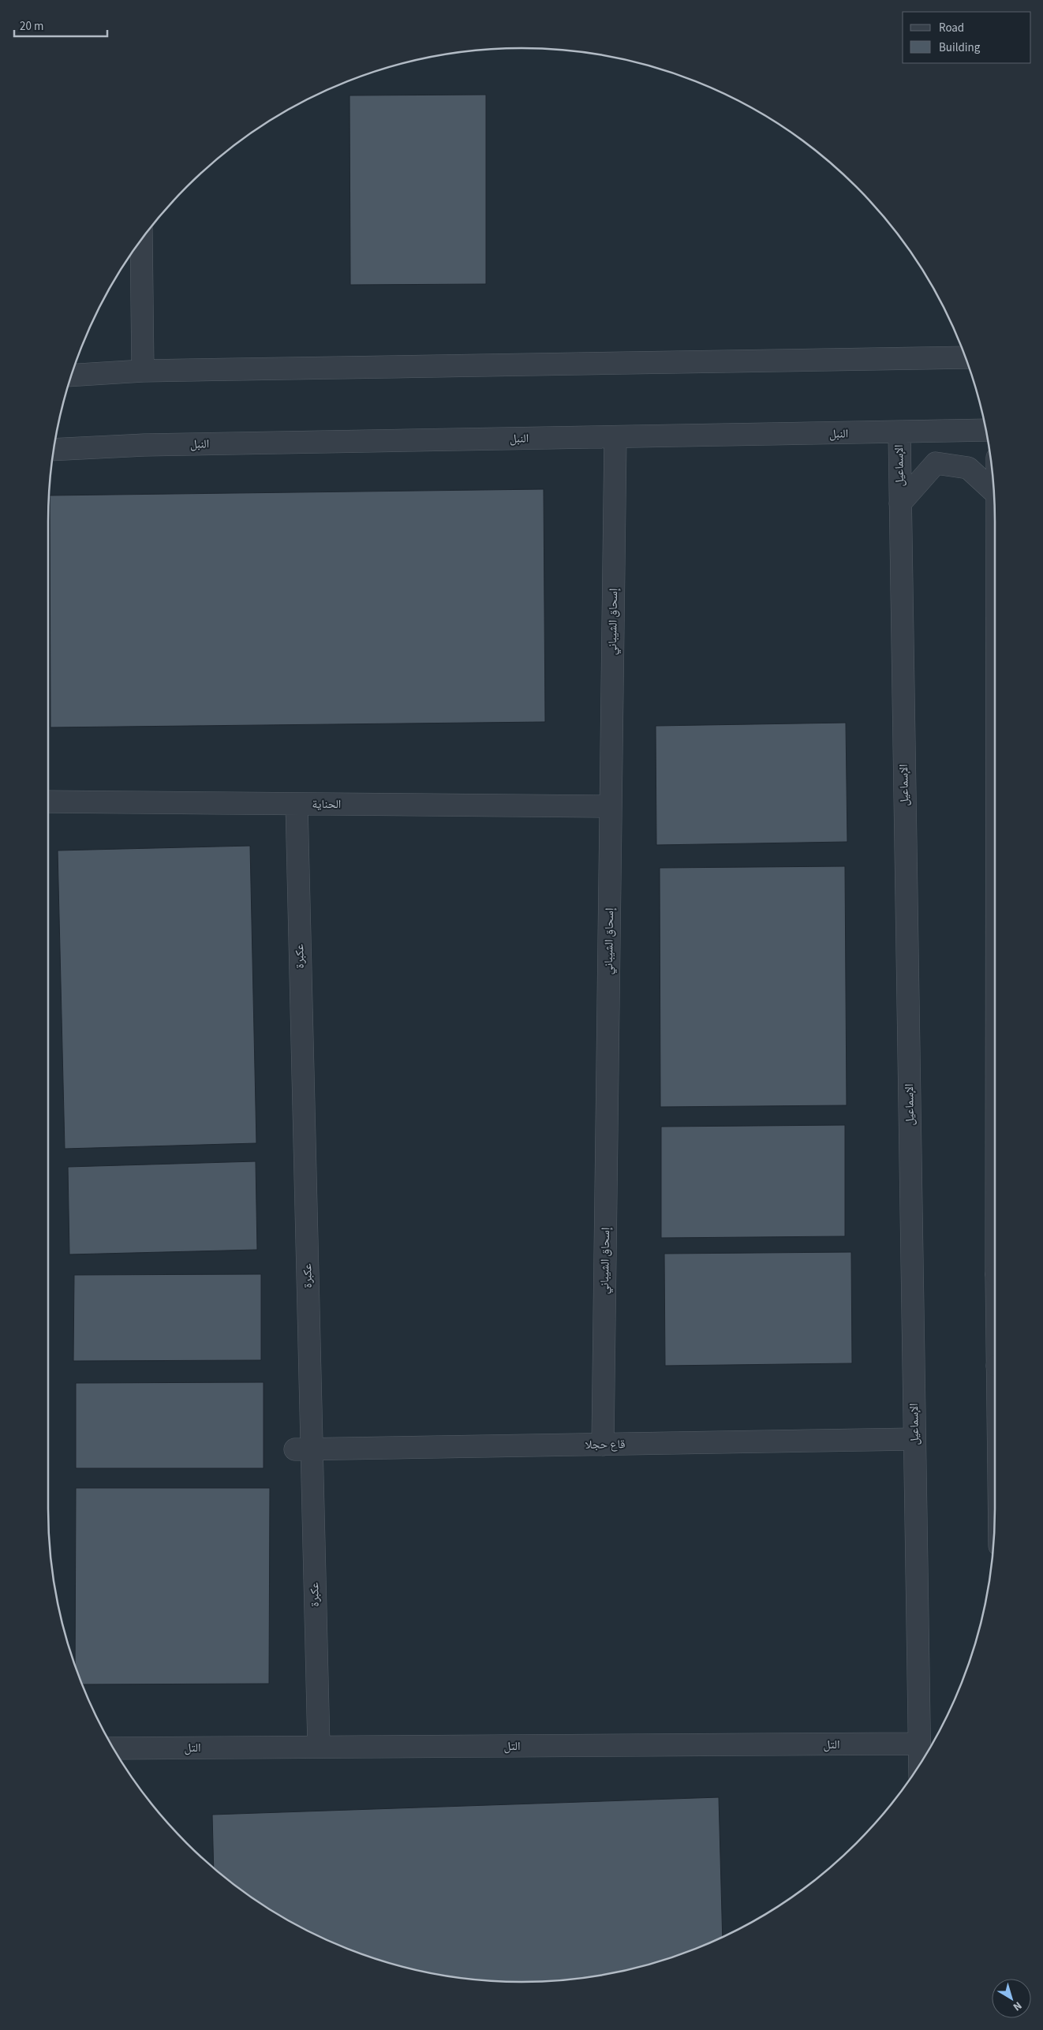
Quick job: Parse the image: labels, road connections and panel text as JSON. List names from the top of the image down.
{
  "streets": {
    "street": [
      "النبل",
      "الإسماعيل",
      "إسحاق الشيباني",
      "الحناية",
      "عكبرة",
      "قاع حجلا",
      "التل"
    ]
  },
  "crossings": [
    ["النبل", "الإسماعيل"],
    ["النبل", "إسحاق الشيباني"],
    ["الإسماعيل", "قاع حجلا"],
    ["الإسماعيل", "التل"],
    ["إسحاق الشيباني", "الحناية"],
    ["إسحاق الشيباني", "قاع حجلا"],
    ["الحناية", "عكبرة"],
    ["عكبرة", "قاع حجلا"],
    ["عكبرة", "التل"]
  ],
  "legend": ["Road", "Building"],
  "scale_bar": "20 m",
  "north": "bottom right"
}
